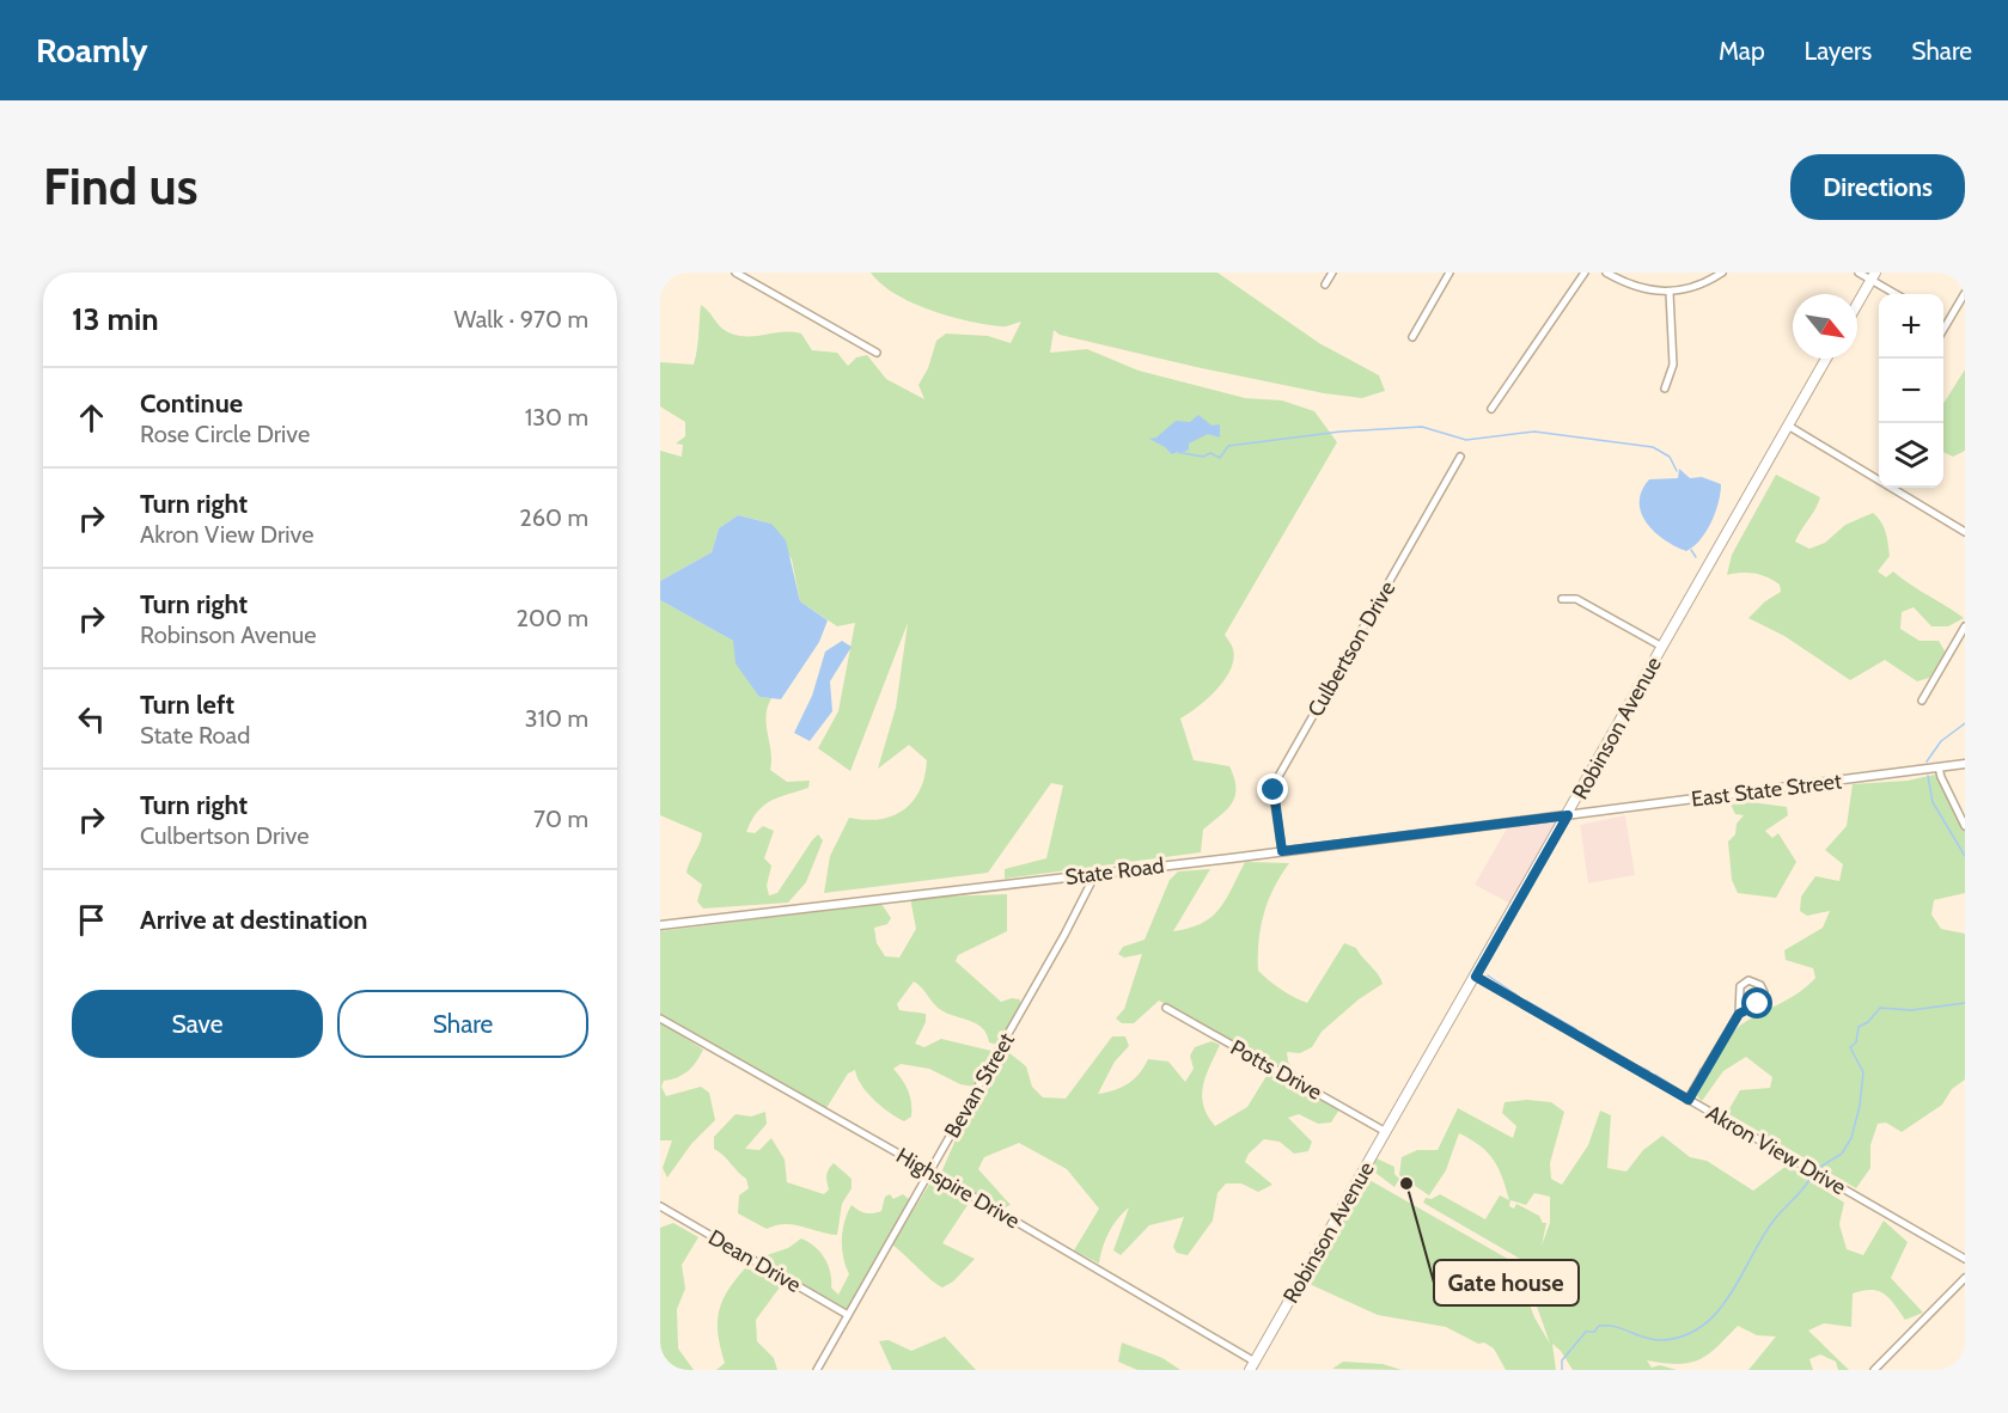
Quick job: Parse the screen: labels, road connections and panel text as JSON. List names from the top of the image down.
{
  "streets": {
    "main road": ["Robinson Avenue"],
    "street": [
      "Culbertson Drive",
      "East State Street",
      "State Road",
      "Potts Drive",
      "Bevan Street",
      "Akron View Drive",
      "Highspire Drive",
      "Dean Drive"
    ]
  },
  "crossings": [
    ["Culbertson Drive", "State Road"],
    ["Robinson Avenue", "East State Street"],
    ["Robinson Avenue", "State Road"],
    ["Robinson Avenue", "Potts Drive"],
    ["Robinson Avenue", "Akron View Drive"],
    ["Robinson Avenue", "Highspire Drive"],
    ["East State Street", "State Road"],
    ["State Road", "Bevan Street"],
    ["Bevan Street", "Highspire Drive"],
    ["Bevan Street", "Dean Drive"]
  ],
  "places": ["Gate house"],
  "north": "bottom right",
  "page": {
    "header": "Roamly",
    "nav": ["Map", "Layers", "Share"],
    "buttons": [
      "Directions",
      ["Save", "Share"]
    ],
    "title": "Find us",
    "heading": ["13 min", "Walk · 970 m"],
    "map_buttons": ["+", "−"],
    "list": [
      ["Continue", "Rose Circle Drive", "130 m"],
      ["Turn right", "Akron View Drive", "260 m"],
      ["Turn right", "Robinson Avenue", "200 m"],
      ["Turn left", "State Road", "310 m"],
      ["Turn right", "Culbertson Drive", "70 m"],
      "Arrive at destination"
    ]
  }
}
